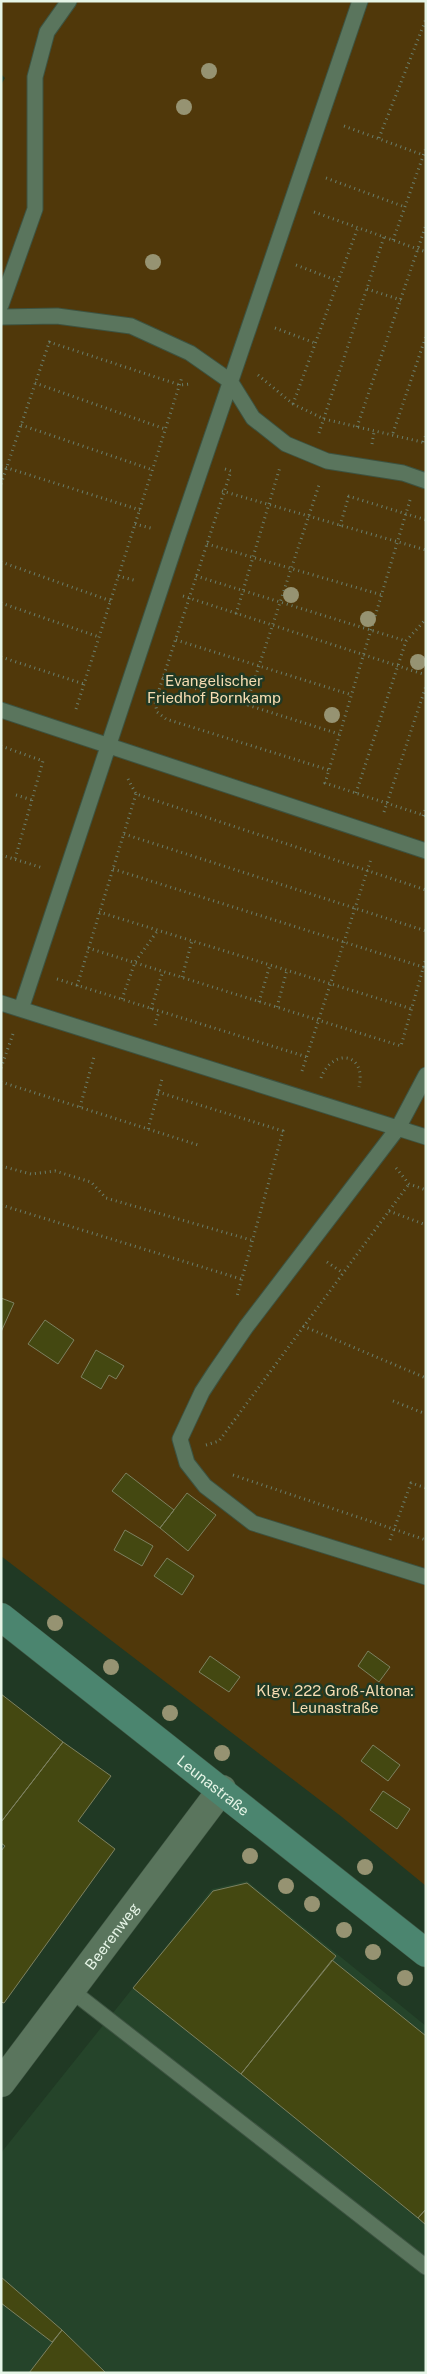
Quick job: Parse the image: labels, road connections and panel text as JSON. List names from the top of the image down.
{
  "streets": {
    "street": ["Leunastraße", "Beerenweg"]
  },
  "crossings": [
    ["Leunastraße", "Beerenweg"]
  ],
  "parks": ["Evangelischer Friedhof Bornkamp", "Klgv. 222 Groß-Altona: Leunastraße"]
}
